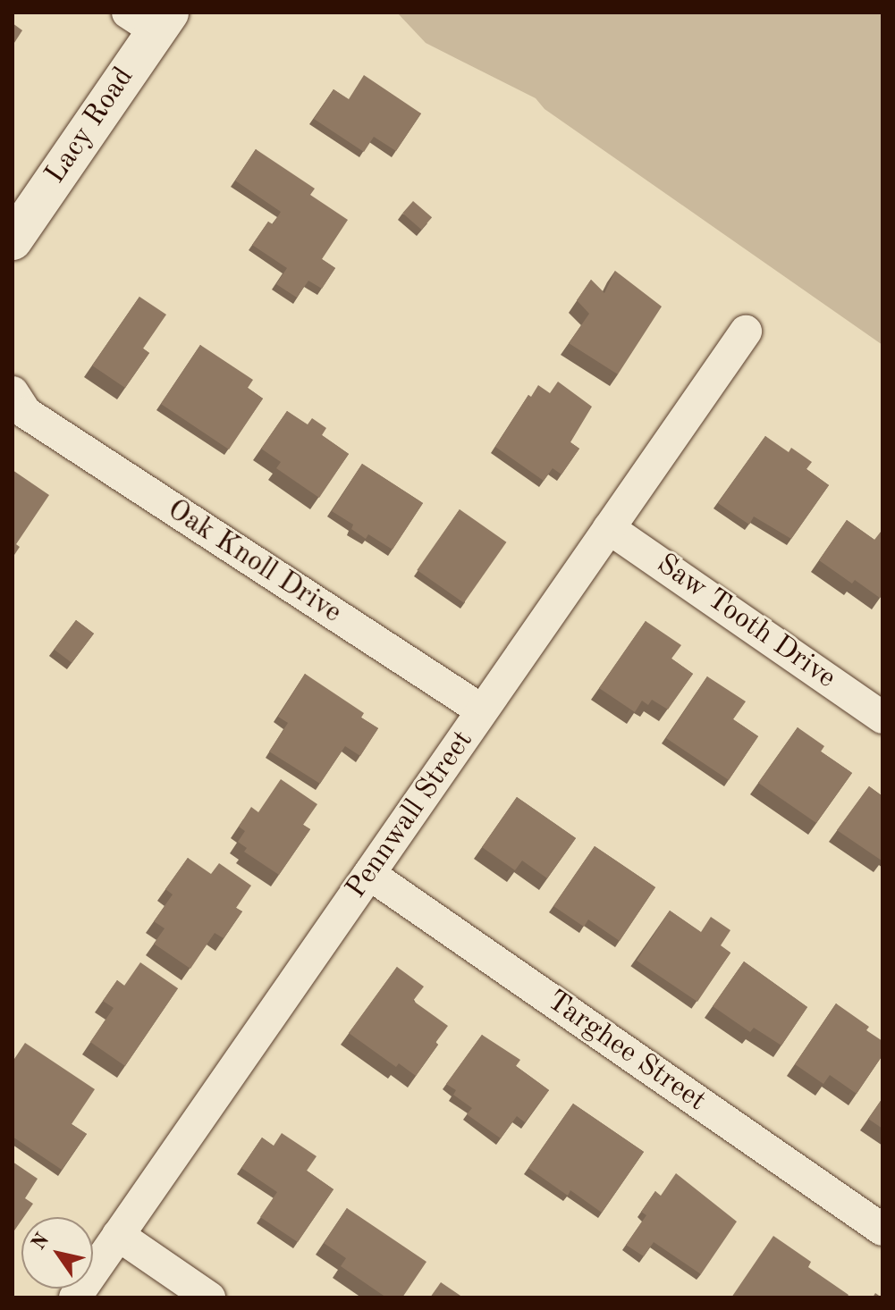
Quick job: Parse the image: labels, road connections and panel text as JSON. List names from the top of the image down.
{
  "streets": {
    "street": [
      "Lacy Road",
      "Oak Knoll Drive",
      "Saw Tooth Drive",
      "Pennwall Street",
      "Targhee Street"
    ]
  },
  "crossings": [
    ["Oak Knoll Drive", "Pennwall Street"],
    ["Saw Tooth Drive", "Pennwall Street"],
    ["Pennwall Street", "Targhee Street"]
  ],
  "north": "top left"
}
